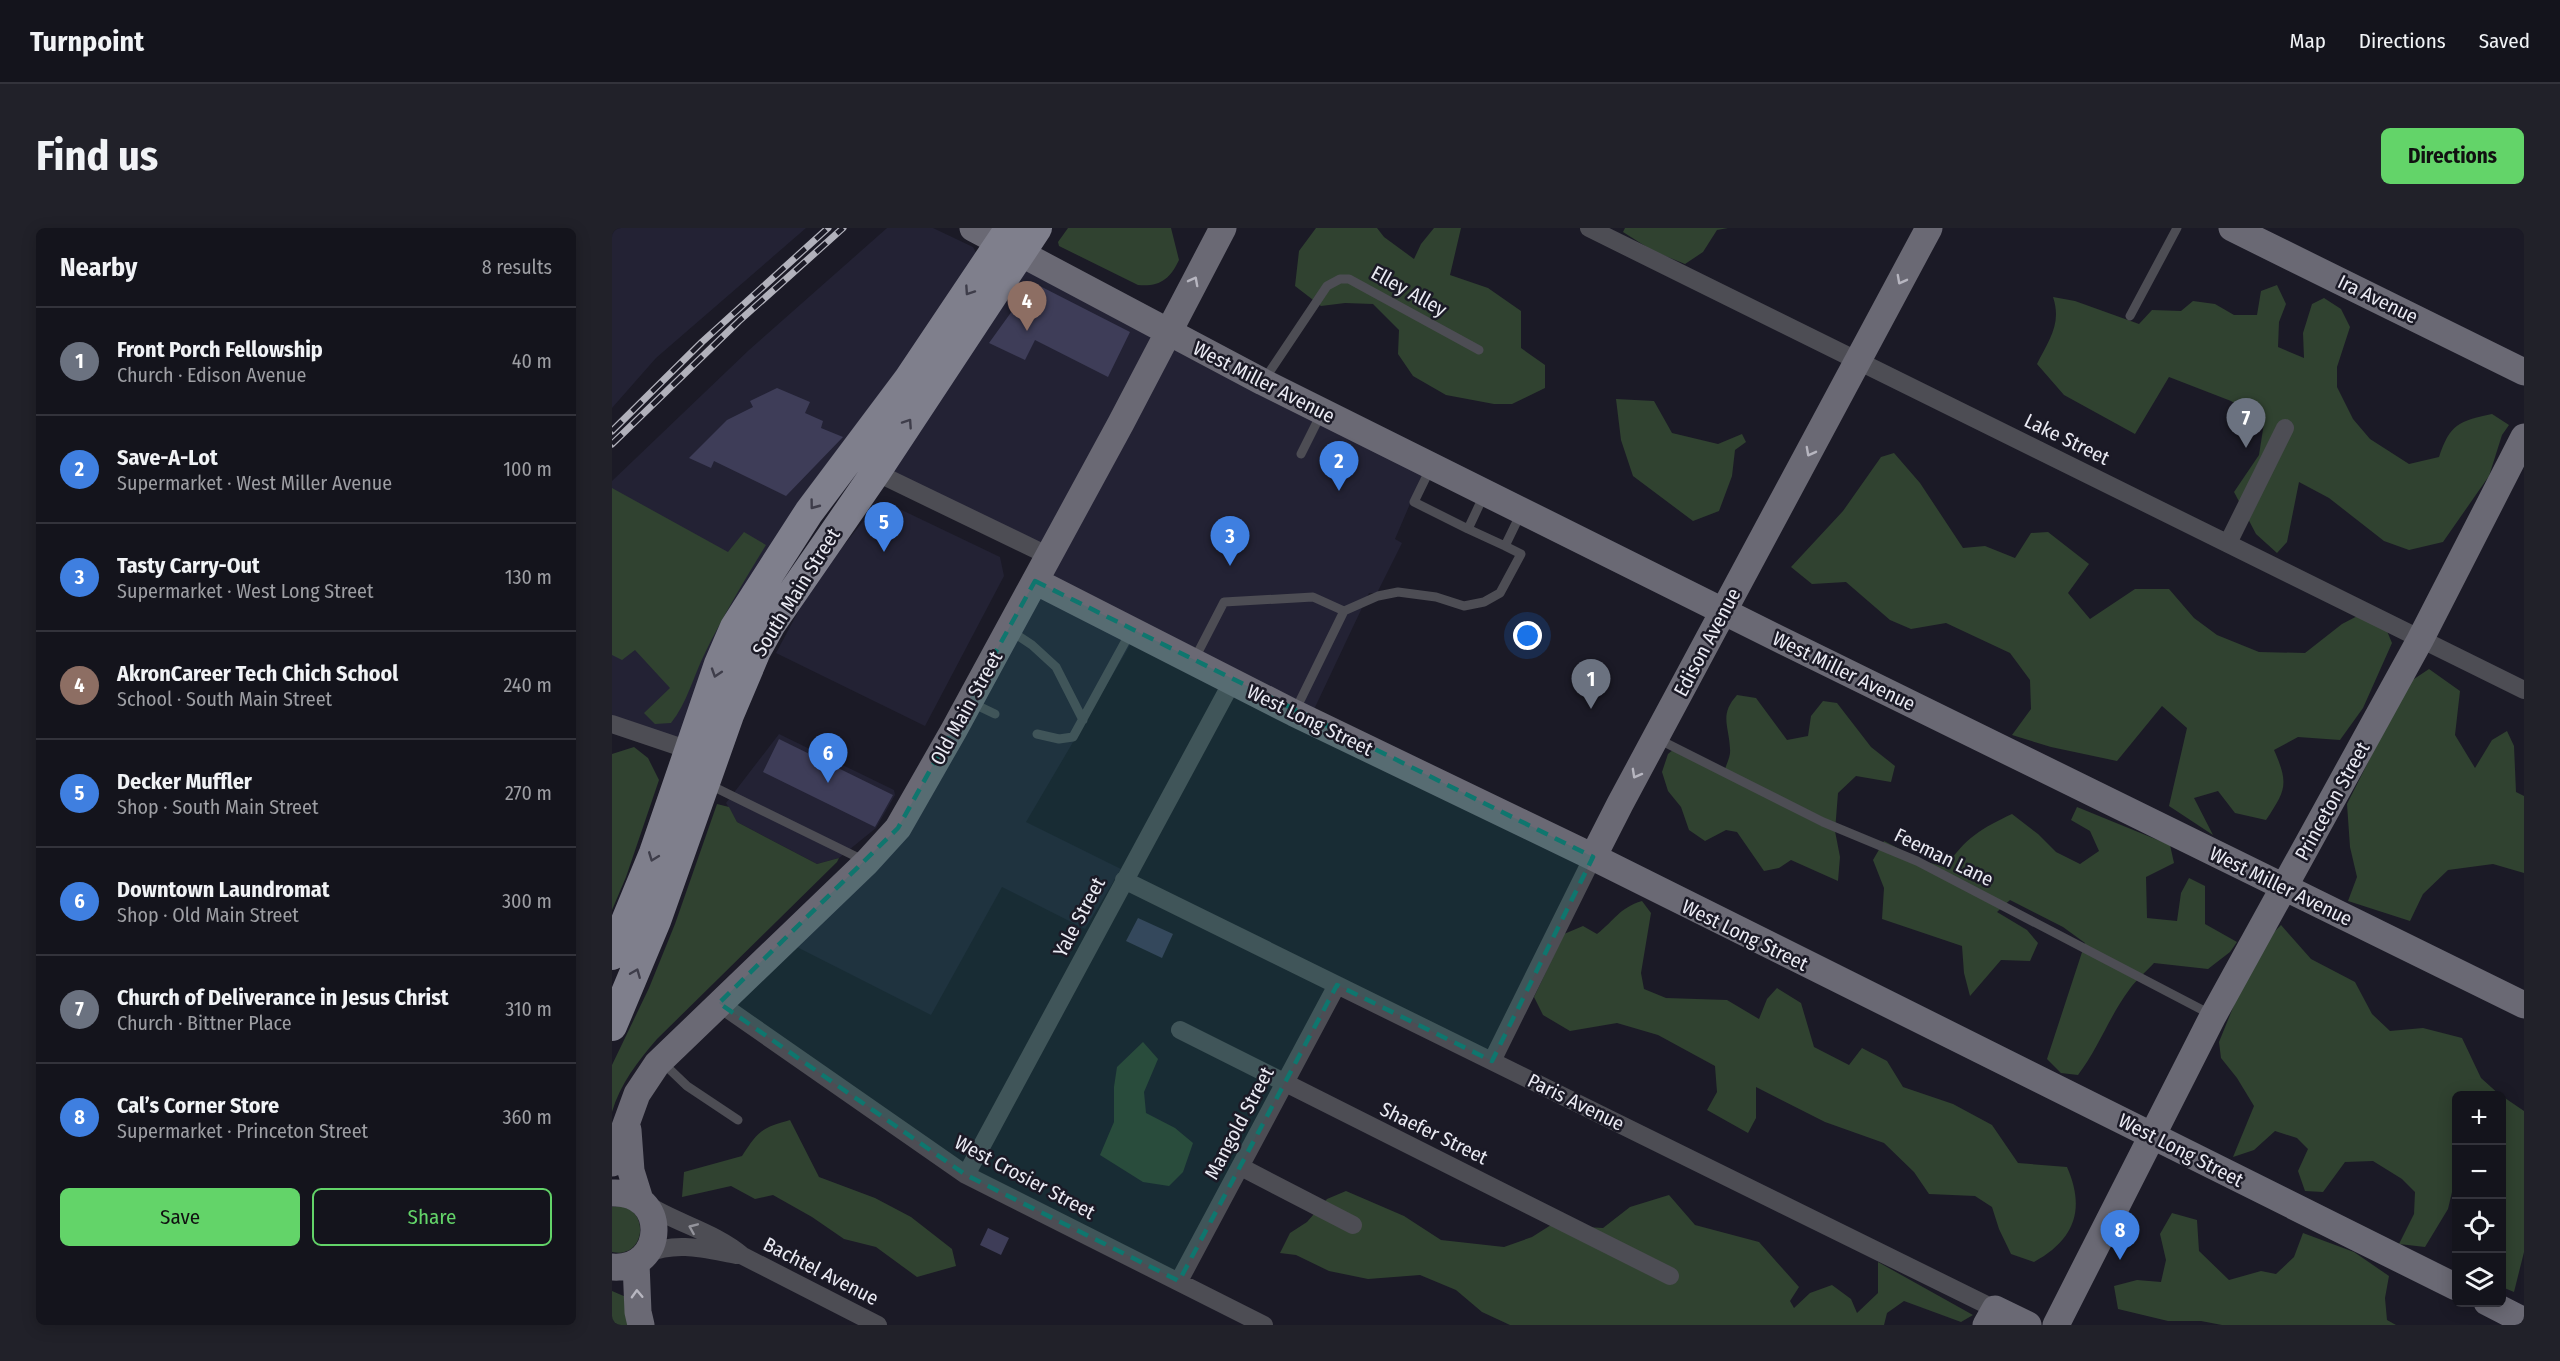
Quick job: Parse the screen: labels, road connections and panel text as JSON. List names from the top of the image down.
{
  "streets": {
    "main road": ["South Main Street"],
    "street": [
      "Ira Avenue",
      "West Miller Avenue",
      "Lake Street",
      "Edison Avenue",
      "Old Main Street",
      "West Long Street",
      "Princeton Street",
      "Yale Street",
      "Paris Avenue",
      "Mangold Street",
      "Shaefer Street",
      "West Crosier Street",
      "Bachtel Avenue"
    ],
    "lane": ["Elley Alley", "Feeman Lane"]
  },
  "crossings": [
    ["Elley Alley", "West Miller Avenue"],
    ["West Miller Avenue", "South Main Street"],
    ["West Miller Avenue", "Edison Avenue"],
    ["West Miller Avenue", "Old Main Street"],
    ["West Miller Avenue", "Princeton Street"],
    ["Lake Street", "Edison Avenue"],
    ["Lake Street", "Princeton Street"],
    ["Edison Avenue", "West Long Street"],
    ["Edison Avenue", "Feeman Lane"],
    ["Edison Avenue", "Paris Avenue"],
    ["Old Main Street", "West Long Street"],
    ["Old Main Street", "West Crosier Street"],
    ["Old Main Street", "Bachtel Avenue"],
    ["West Long Street", "Princeton Street"],
    ["West Long Street", "Yale Street"],
    ["Princeton Street", "Feeman Lane"],
    ["Yale Street", "Paris Avenue"],
    ["Yale Street", "West Crosier Street"],
    ["Paris Avenue", "Mangold Street"],
    ["Mangold Street", "Shaefer Street"],
    ["Mangold Street", "West Crosier Street"]
  ],
  "one_way": ["Edison Avenue"],
  "page": {
    "header": "Turnpoint",
    "nav": ["Map", "Directions", "Saved"],
    "buttons": [
      "Directions",
      ["Save", "Share"]
    ],
    "title": "Find us",
    "heading": ["Nearby", "8 results"],
    "pins": [
      "4",
      "7",
      "2",
      "5",
      "3",
      "1",
      "6",
      "8"
    ],
    "list": [
      {
        "mark": "1",
        "name": "Front Porch Fellowship",
        "note": "Church · Edison Avenue",
        "value": "40 m"
      },
      {
        "mark": "2",
        "name": "Save-A-Lot",
        "note": "Supermarket · West Miller Avenue",
        "value": "100 m"
      },
      {
        "mark": "3",
        "name": "Tasty Carry-Out",
        "note": "Supermarket · West Long Street",
        "value": "130 m"
      },
      {
        "mark": "4",
        "name": "AkronCareer Tech Chich School",
        "note": "School · South Main Street",
        "value": "240 m"
      },
      {
        "mark": "5",
        "name": "Decker Muffler",
        "note": "Shop · South Main Street",
        "value": "270 m"
      },
      {
        "mark": "6",
        "name": "Downtown Laundromat",
        "note": "Shop · Old Main Street",
        "value": "300 m"
      },
      {
        "mark": "7",
        "name": "Church of Deliverance in Jesus Christ",
        "note": "Church · Bittner Place",
        "value": "310 m"
      },
      {
        "mark": "8",
        "name": "Cal’s Corner Store",
        "note": "Supermarket · Princeton Street",
        "value": "360 m"
      }
    ],
    "map_buttons": ["+", "−"]
  }
}
